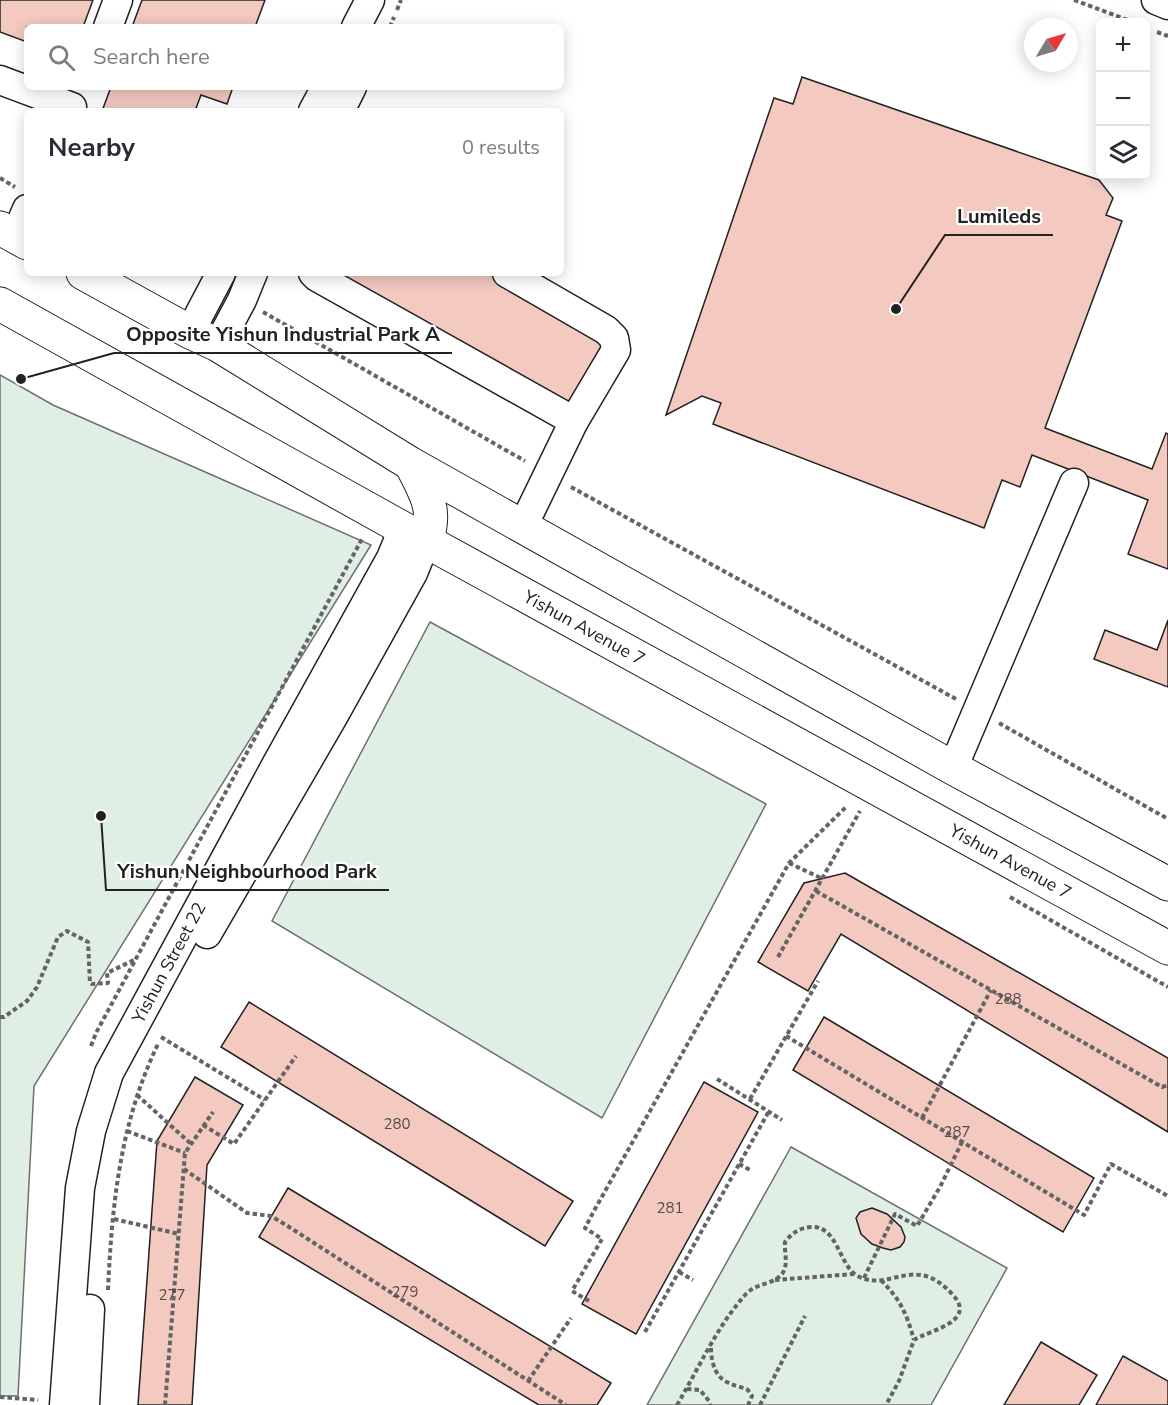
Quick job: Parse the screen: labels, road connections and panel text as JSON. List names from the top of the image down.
{
  "streets": {
    "main road": ["Yishun Avenue 7"],
    "street": ["Yishun Street 22"]
  },
  "crossings": [
    ["Yishun Avenue 7", "Yishun Street 22"]
  ],
  "places": ["Lumileds", "Opposite Yishun Industrial Park A", "Yishun Neighbourhood Park"],
  "house_numbers": [
    "288",
    "280",
    "287",
    "281",
    "279",
    "277"
  ],
  "north": "top right",
  "page": {
    "map_buttons": ["+", "−"],
    "search": "Search here",
    "heading": ["Nearby", "0 results"]
  }
}
